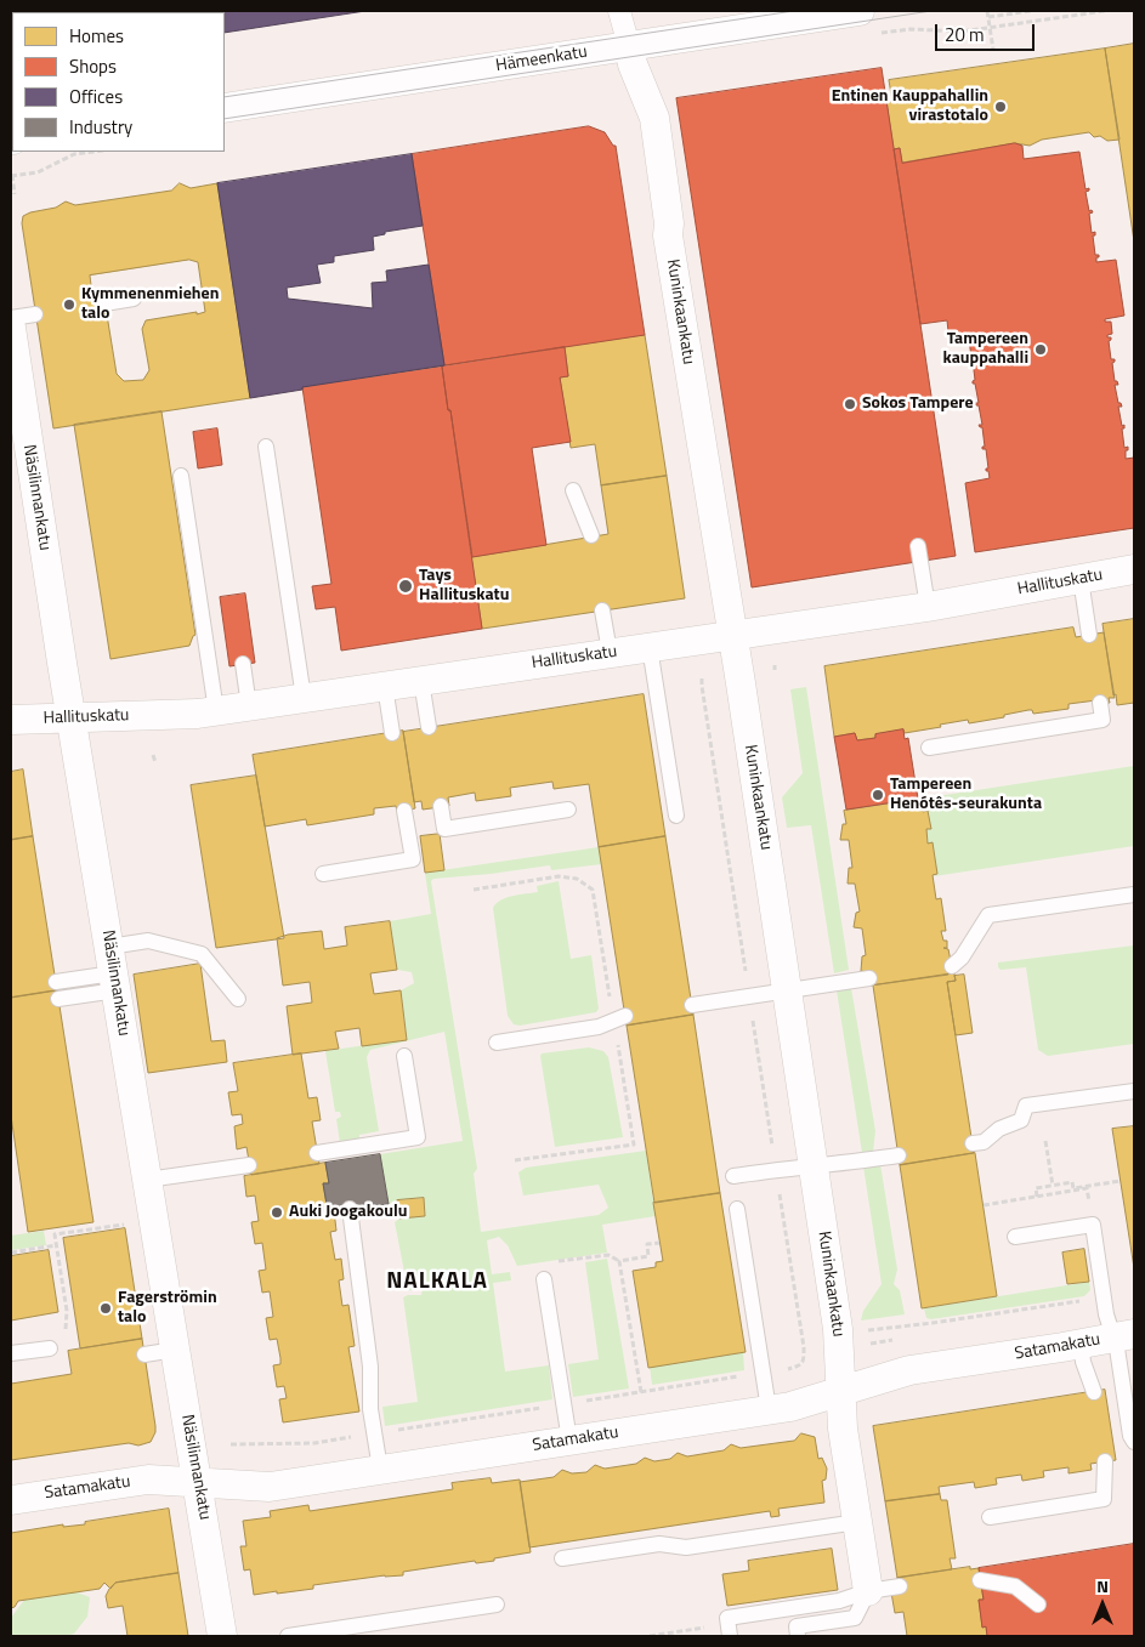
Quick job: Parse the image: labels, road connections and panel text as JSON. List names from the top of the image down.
{
  "streets": {
    "street": [
      "Hämeenkatu",
      "Kuninkaankatu",
      "Näsilinnankatu",
      "Hallituskatu",
      "Satamakatu"
    ]
  },
  "crossings": [
    ["Hämeenkatu", "Kuninkaankatu"],
    ["Kuninkaankatu", "Hallituskatu"],
    ["Kuninkaankatu", "Satamakatu"],
    ["Näsilinnankatu", "Hallituskatu"],
    ["Näsilinnankatu", "Satamakatu"]
  ],
  "districts": ["NALKALA"],
  "places": [
    "Entinen Kauppahallin virastotalo",
    "Kymmenenmiehen talo",
    "Tampereen kauppahalli",
    "Sokos Tampere",
    "Tays Hallituskatu",
    "Tampereen Henótês-seurakunta",
    "Auki Joogakoulu",
    "Fagerströmin talo"
  ],
  "legend": [
    "Homes",
    "Shops",
    "Offices",
    "Industry"
  ],
  "scale_bar": "20 m",
  "north": "top"
}
